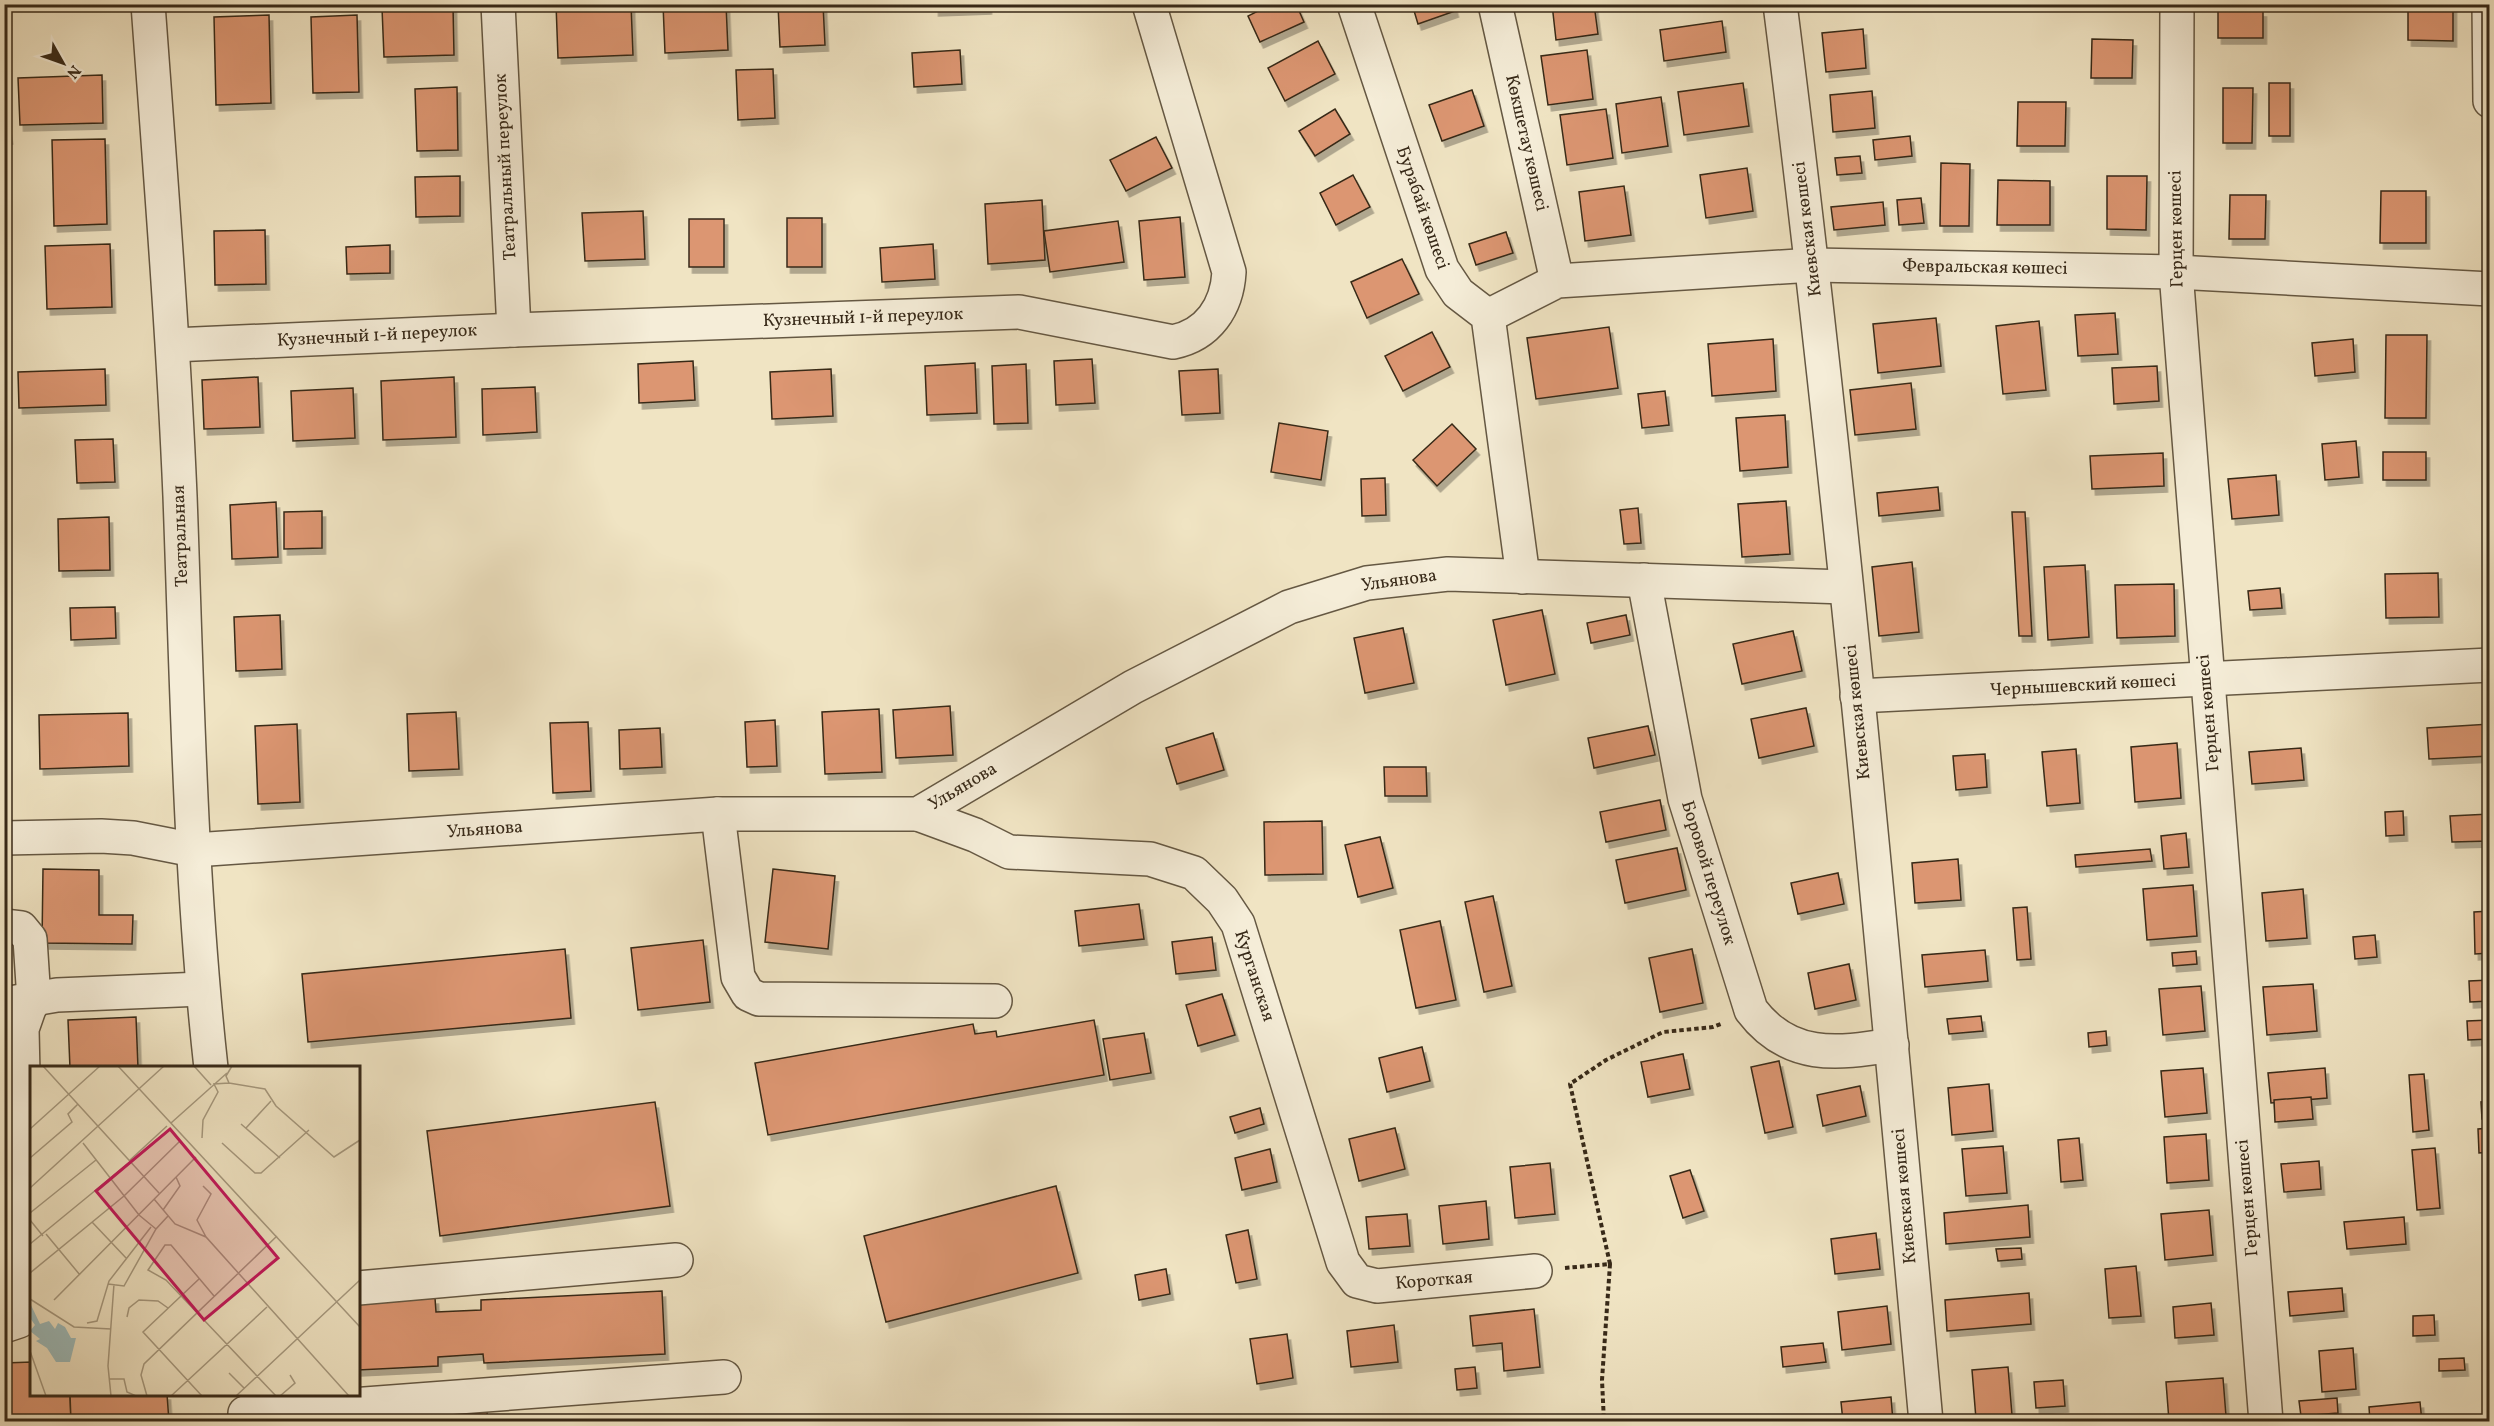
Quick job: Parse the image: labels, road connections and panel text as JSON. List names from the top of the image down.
{
  "streets": {
    "street": [
      "Көкшетау көшесі",
      "Театральный переулок",
      "Бурабай көшесі",
      "Киевская көшесі",
      "Герцен көшесі",
      "Февральская көшесі",
      "Кузнечный 1-й переулок",
      "Театральная",
      "Ульянова",
      "Чернышевский көшесі",
      "Боровой переулок",
      "Курганская",
      "Короткая"
    ]
  },
  "crossings": [
    ["Көкшетау көшесі", "Февральская көшесі"],
    ["Театральный переулок", "Кузнечный 1-й переулок"],
    ["Бурабай көшесі", "Февральская көшесі"],
    ["Киевская көшесі", "Февральская көшесі"],
    ["Киевская көшесі", "Ульянова"],
    ["Киевская көшесі", "Чернышевский көшесі"],
    ["Киевская көшесі", "Боровой переулок"],
    ["Герцен көшесі", "Февральская көшесі"],
    ["Герцен көшесі", "Чернышевский көшесі"],
    ["Кузнечный 1-й переулок", "Театральная"],
    ["Театральная", "Ульянова"],
    ["Ульянова", "Боровой переулок"],
    ["Ульянова", "Курганская"],
    ["Курганская", "Короткая"]
  ],
  "north": "bottom right"
}
